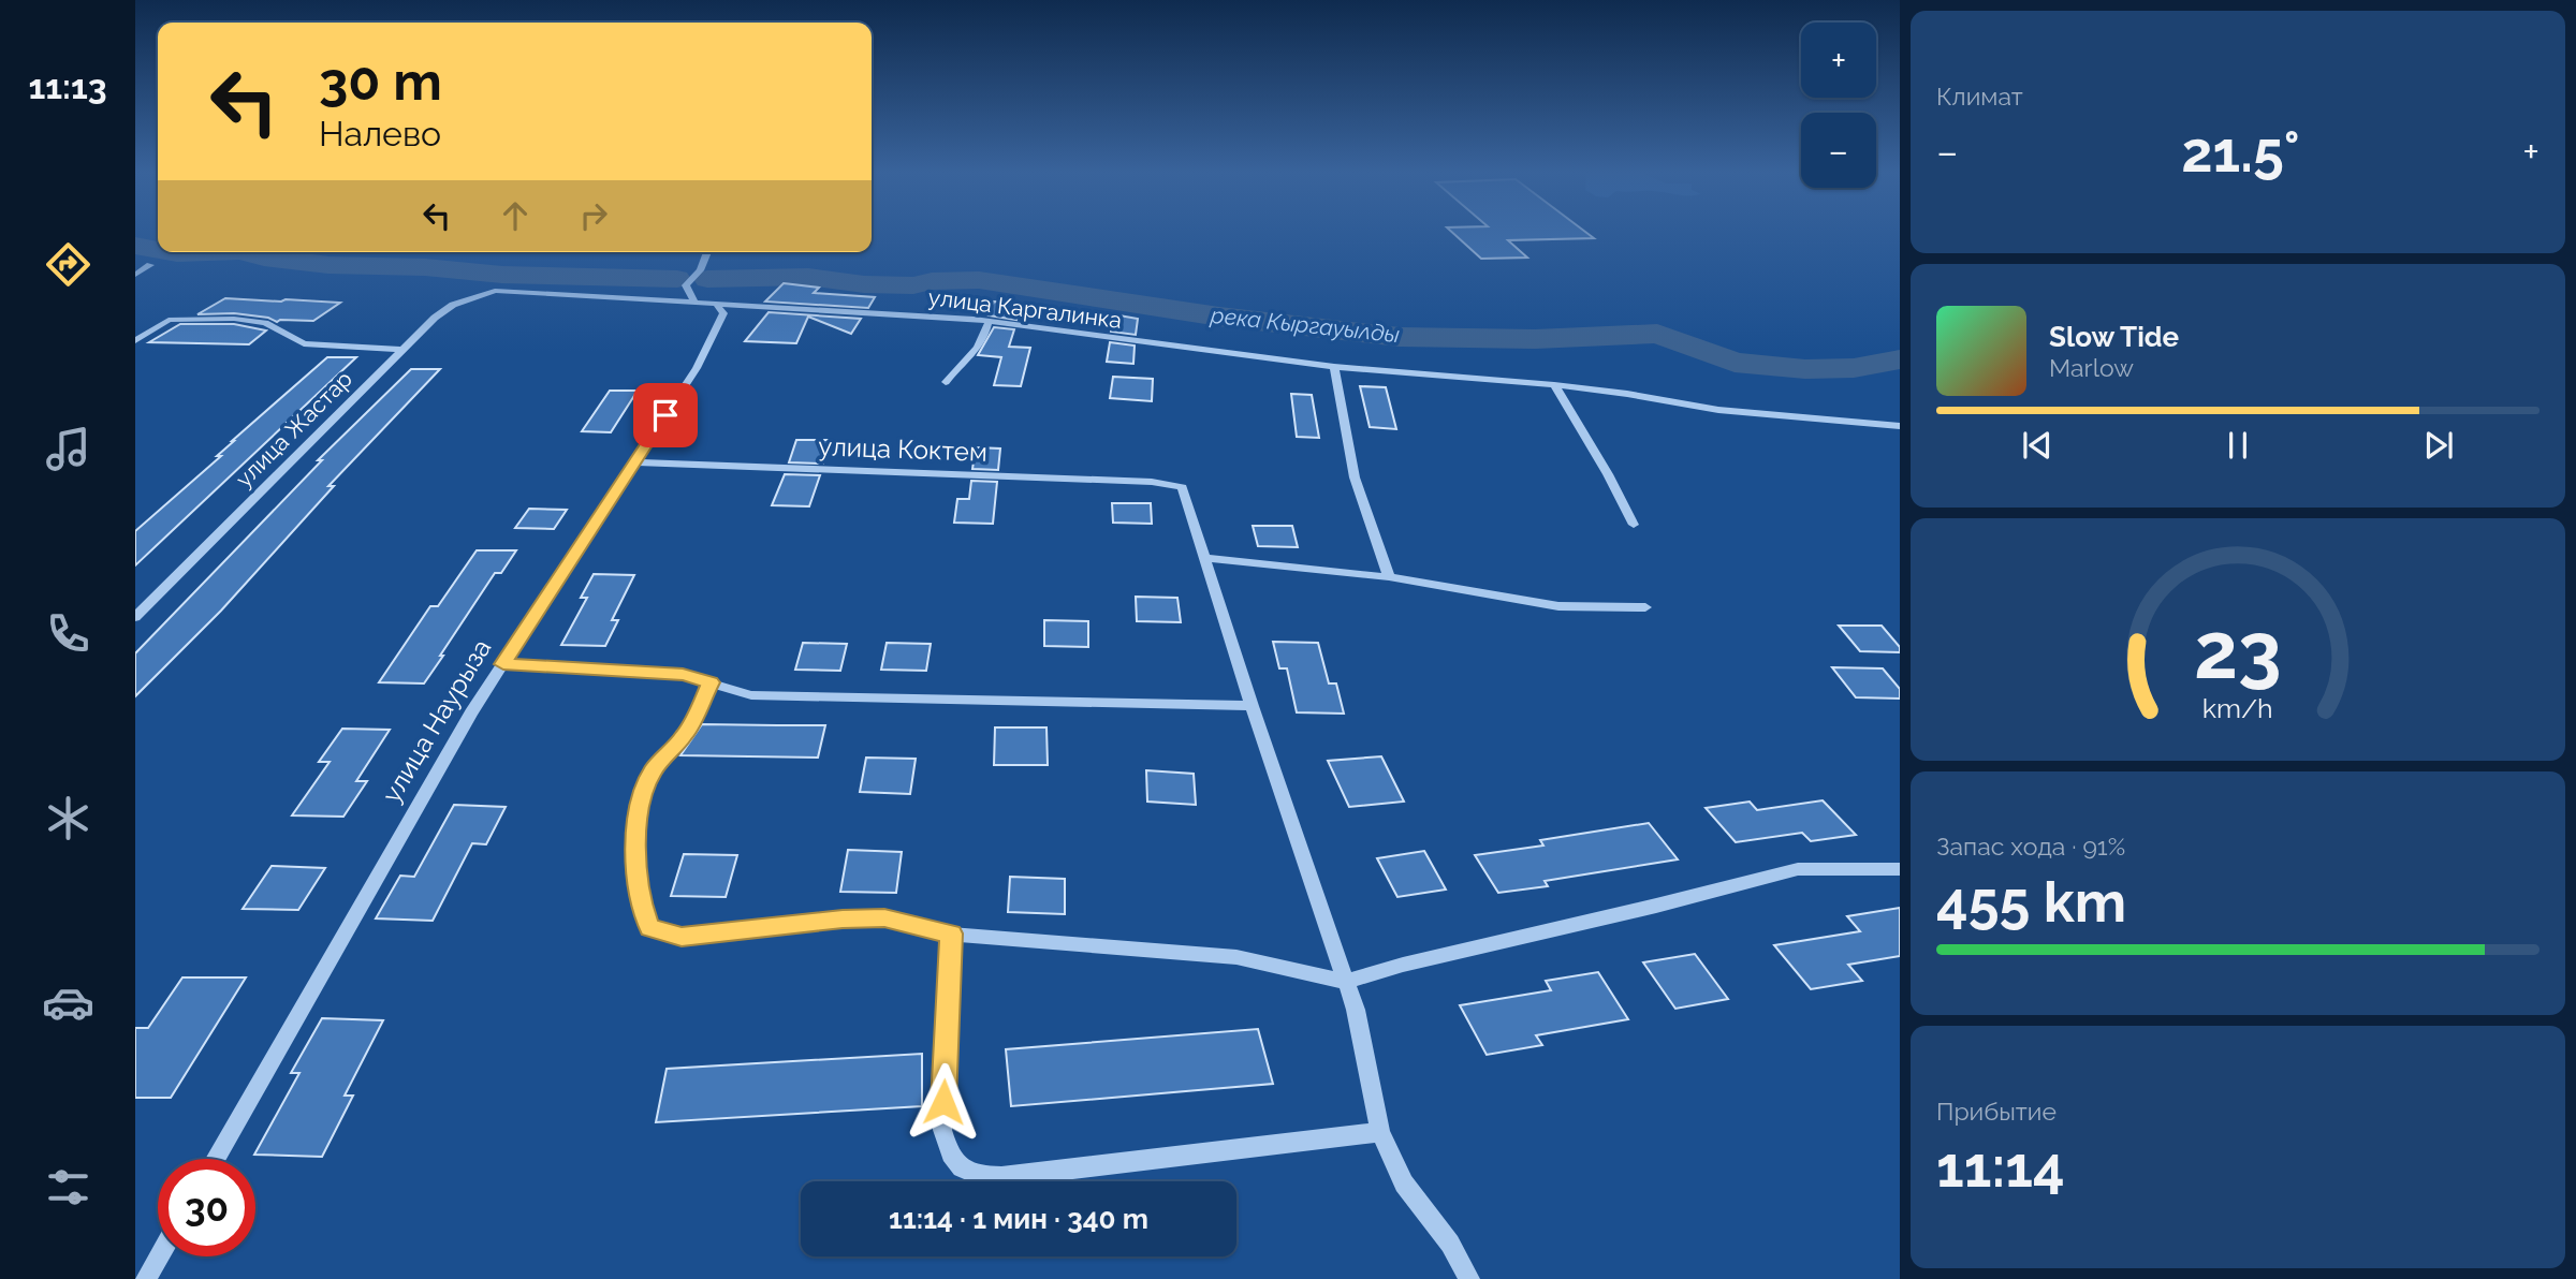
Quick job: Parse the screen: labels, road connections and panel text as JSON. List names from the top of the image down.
{
  "streets": {
    "street": [
      "улица Каргалинка",
      "улица Жастар",
      "улица Коктем",
      "улица Наурыза"
    ]
  },
  "crossings": [
    ["улица Каргалинка", "улица Жастар"],
    ["улица Каргалинка", "улица Наурыза"],
    ["улица Коктем", "улица Наурыза"]
  ],
  "water": ["река Кыргауылды"],
  "page": {
    "tabs": "11:13",
    "tile": [
      "Климат",
      ["Запас хода · 91%", "455 km"],
      ["Прибытие", "11:14"]
    ],
    "map_buttons": ["+", "−"],
    "turn": ["30 m", "Налево"],
    "heat": ["−", "21.5°", "+"],
    "song": ["Slow Tide", "Marlow"],
    "limit": "30",
    "trip": "11:14 · 1 мин · 340 m",
    "gauge": ["23", "km/h"]
  }
}
